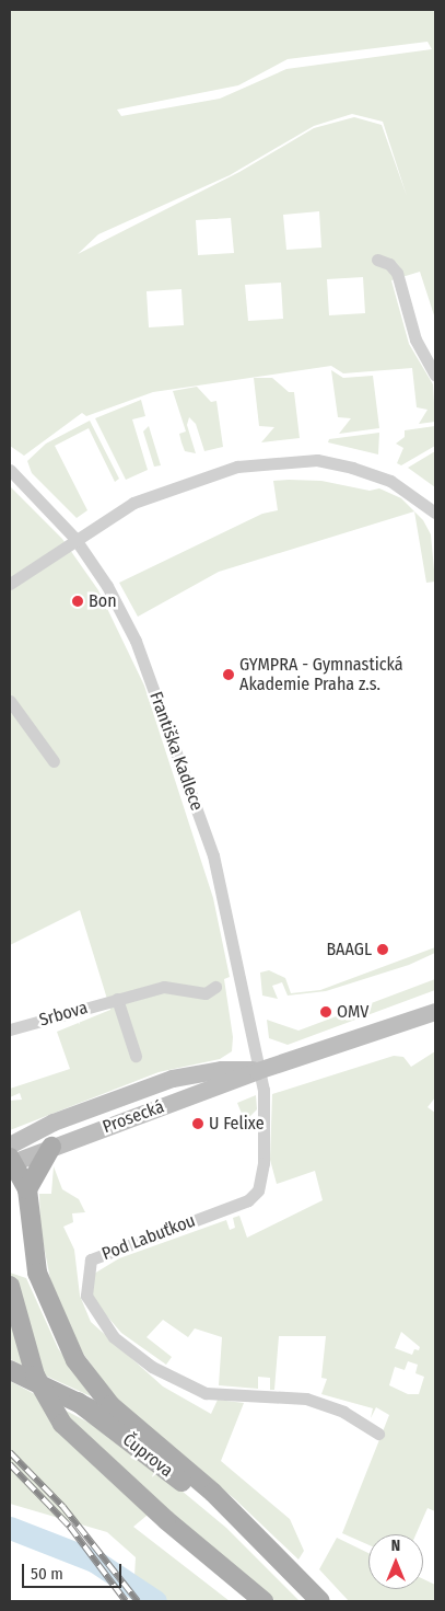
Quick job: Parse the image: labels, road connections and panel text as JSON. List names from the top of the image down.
{
  "streets": {
    "main road": ["Prosecká", "Čuprova"],
    "street": ["Františka Kadlece", "Srbova", "Pod Labuťkou"]
  },
  "crossings": [
    ["Františka Kadlece", "Prosecká"],
    ["Františka Kadlece", "Pod Labuťkou"],
    ["Prosecká", "Pod Labuťkou"],
    ["Prosecká", "Čuprova"]
  ],
  "places": [
    "Bon",
    "GYMPRA - Gymnastická Akademie Praha z.s.",
    "BAAGL",
    "OMV",
    "U Felixe"
  ],
  "scale_bar": "50 m",
  "north": "top"
}
